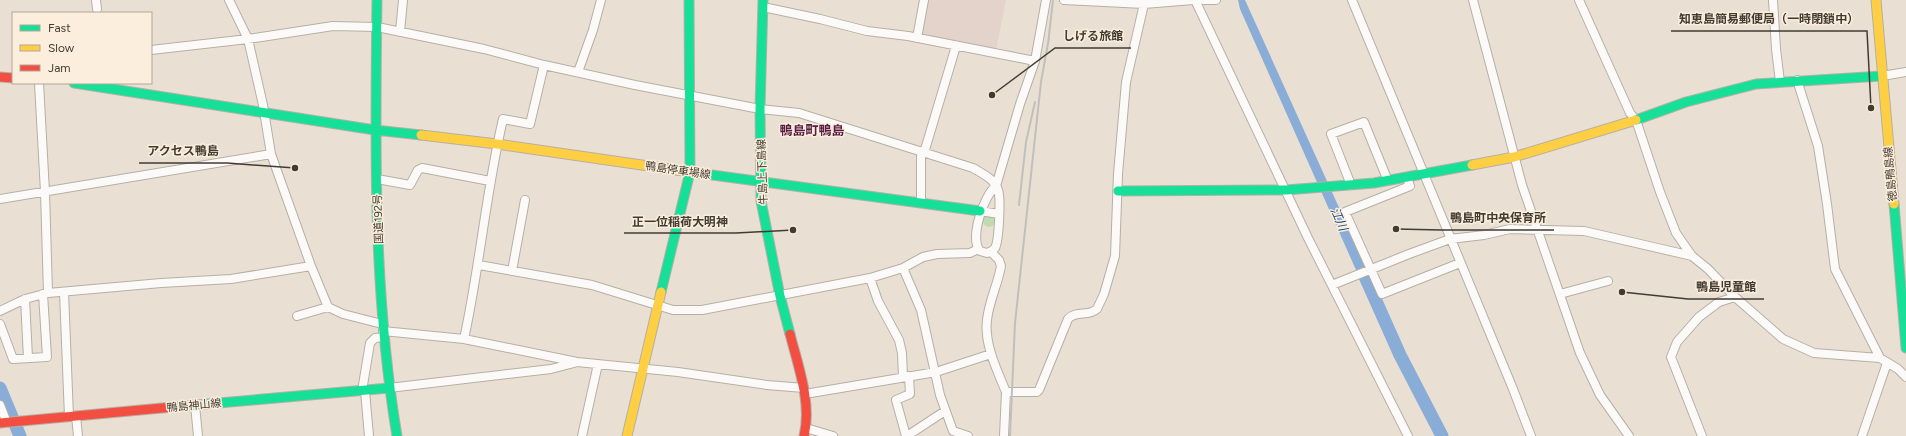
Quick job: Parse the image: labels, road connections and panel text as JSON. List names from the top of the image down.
{
  "streets": {
    "main road": [
      "鴨島停車場線",
      "牛島上下島線",
      "徳島鴨島線",
      "国道192号",
      "鴨島神山線"
    ]
  },
  "crossings": [
    ["鴨島停車場線", "牛島上下島線"],
    ["鴨島停車場線", "国道192号"],
    ["国道192号", "鴨島神山線"]
  ],
  "districts": ["鴨島町鴨島"],
  "water": ["江川"],
  "places": [
    "しげる旅館",
    "知恵島簡易郵便局（一時閉鎖中）",
    "アクセス鴨島",
    "鴨島町中央保育所",
    "正一位稲荷大明神",
    "鴨島児童館"
  ],
  "legend": ["Fast", "Slow", "Jam"]
}
